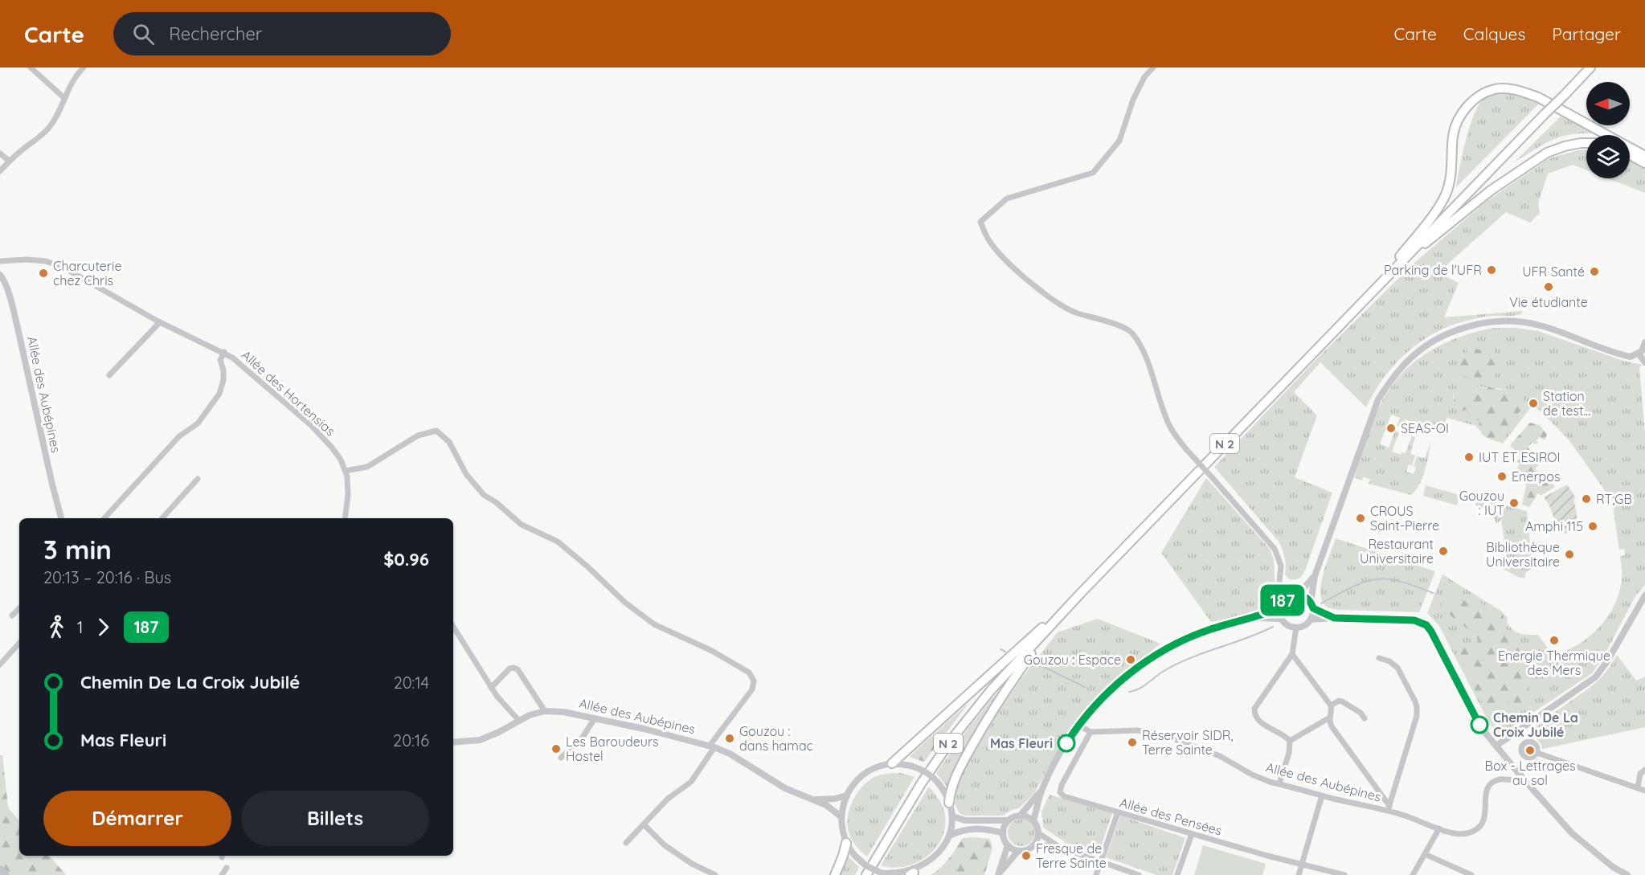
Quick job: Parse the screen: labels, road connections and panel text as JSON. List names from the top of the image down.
{
  "streets": {
    "main road": ["N 2"],
    "street": ["Allée des Hortensias", "Allée des Aubépines", "Allée des Pensées"]
  },
  "crossings": [
    ["Allée des Aubépines", "Allée des Pensées"]
  ],
  "places": [
    "Parking de l'UFR",
    "UFR Santé",
    "Charcuterie chez Chris",
    "Vie étudiante",
    "Station de test...",
    "SEAS-OI",
    "IUT ET ESIROI",
    "Enerpos",
    "RT;GB",
    "Gouzou : IUT",
    "CROUS Saint-Pierre",
    "Amphi 115",
    "Restaurant Universitaire",
    "Bibliothèque Universitaire",
    "Energie Thermique des Mers",
    "Gouzou : Espace",
    "Chemin De La Croix Jubilé",
    "Gouzou : dans hamac",
    "Réservoir SIDR, Terre Sainte",
    "Mas Fleuri",
    "Les Baroudeurs Hostel",
    "Box - Lettrages au sol",
    "Fresque de Terre Sainte"
  ],
  "lines": ["bus line 187"],
  "north": "left",
  "page": {
    "header": "Carte",
    "search": "Rechercher",
    "nav": ["Carte", "Calques", "Partager"],
    "on_map": "187",
    "heading": ["3 min", "20:13 – 20:16 · Bus", "$0.96"],
    "legs": ["1", "187"],
    "list": [
      {
        "name": "Chemin De La Croix Jubilé",
        "value": "20:14"
      },
      {
        "name": "Mas Fleuri",
        "value": "20:16"
      }
    ],
    "buttons": ["Démarrer", "Billets"]
  }
}
